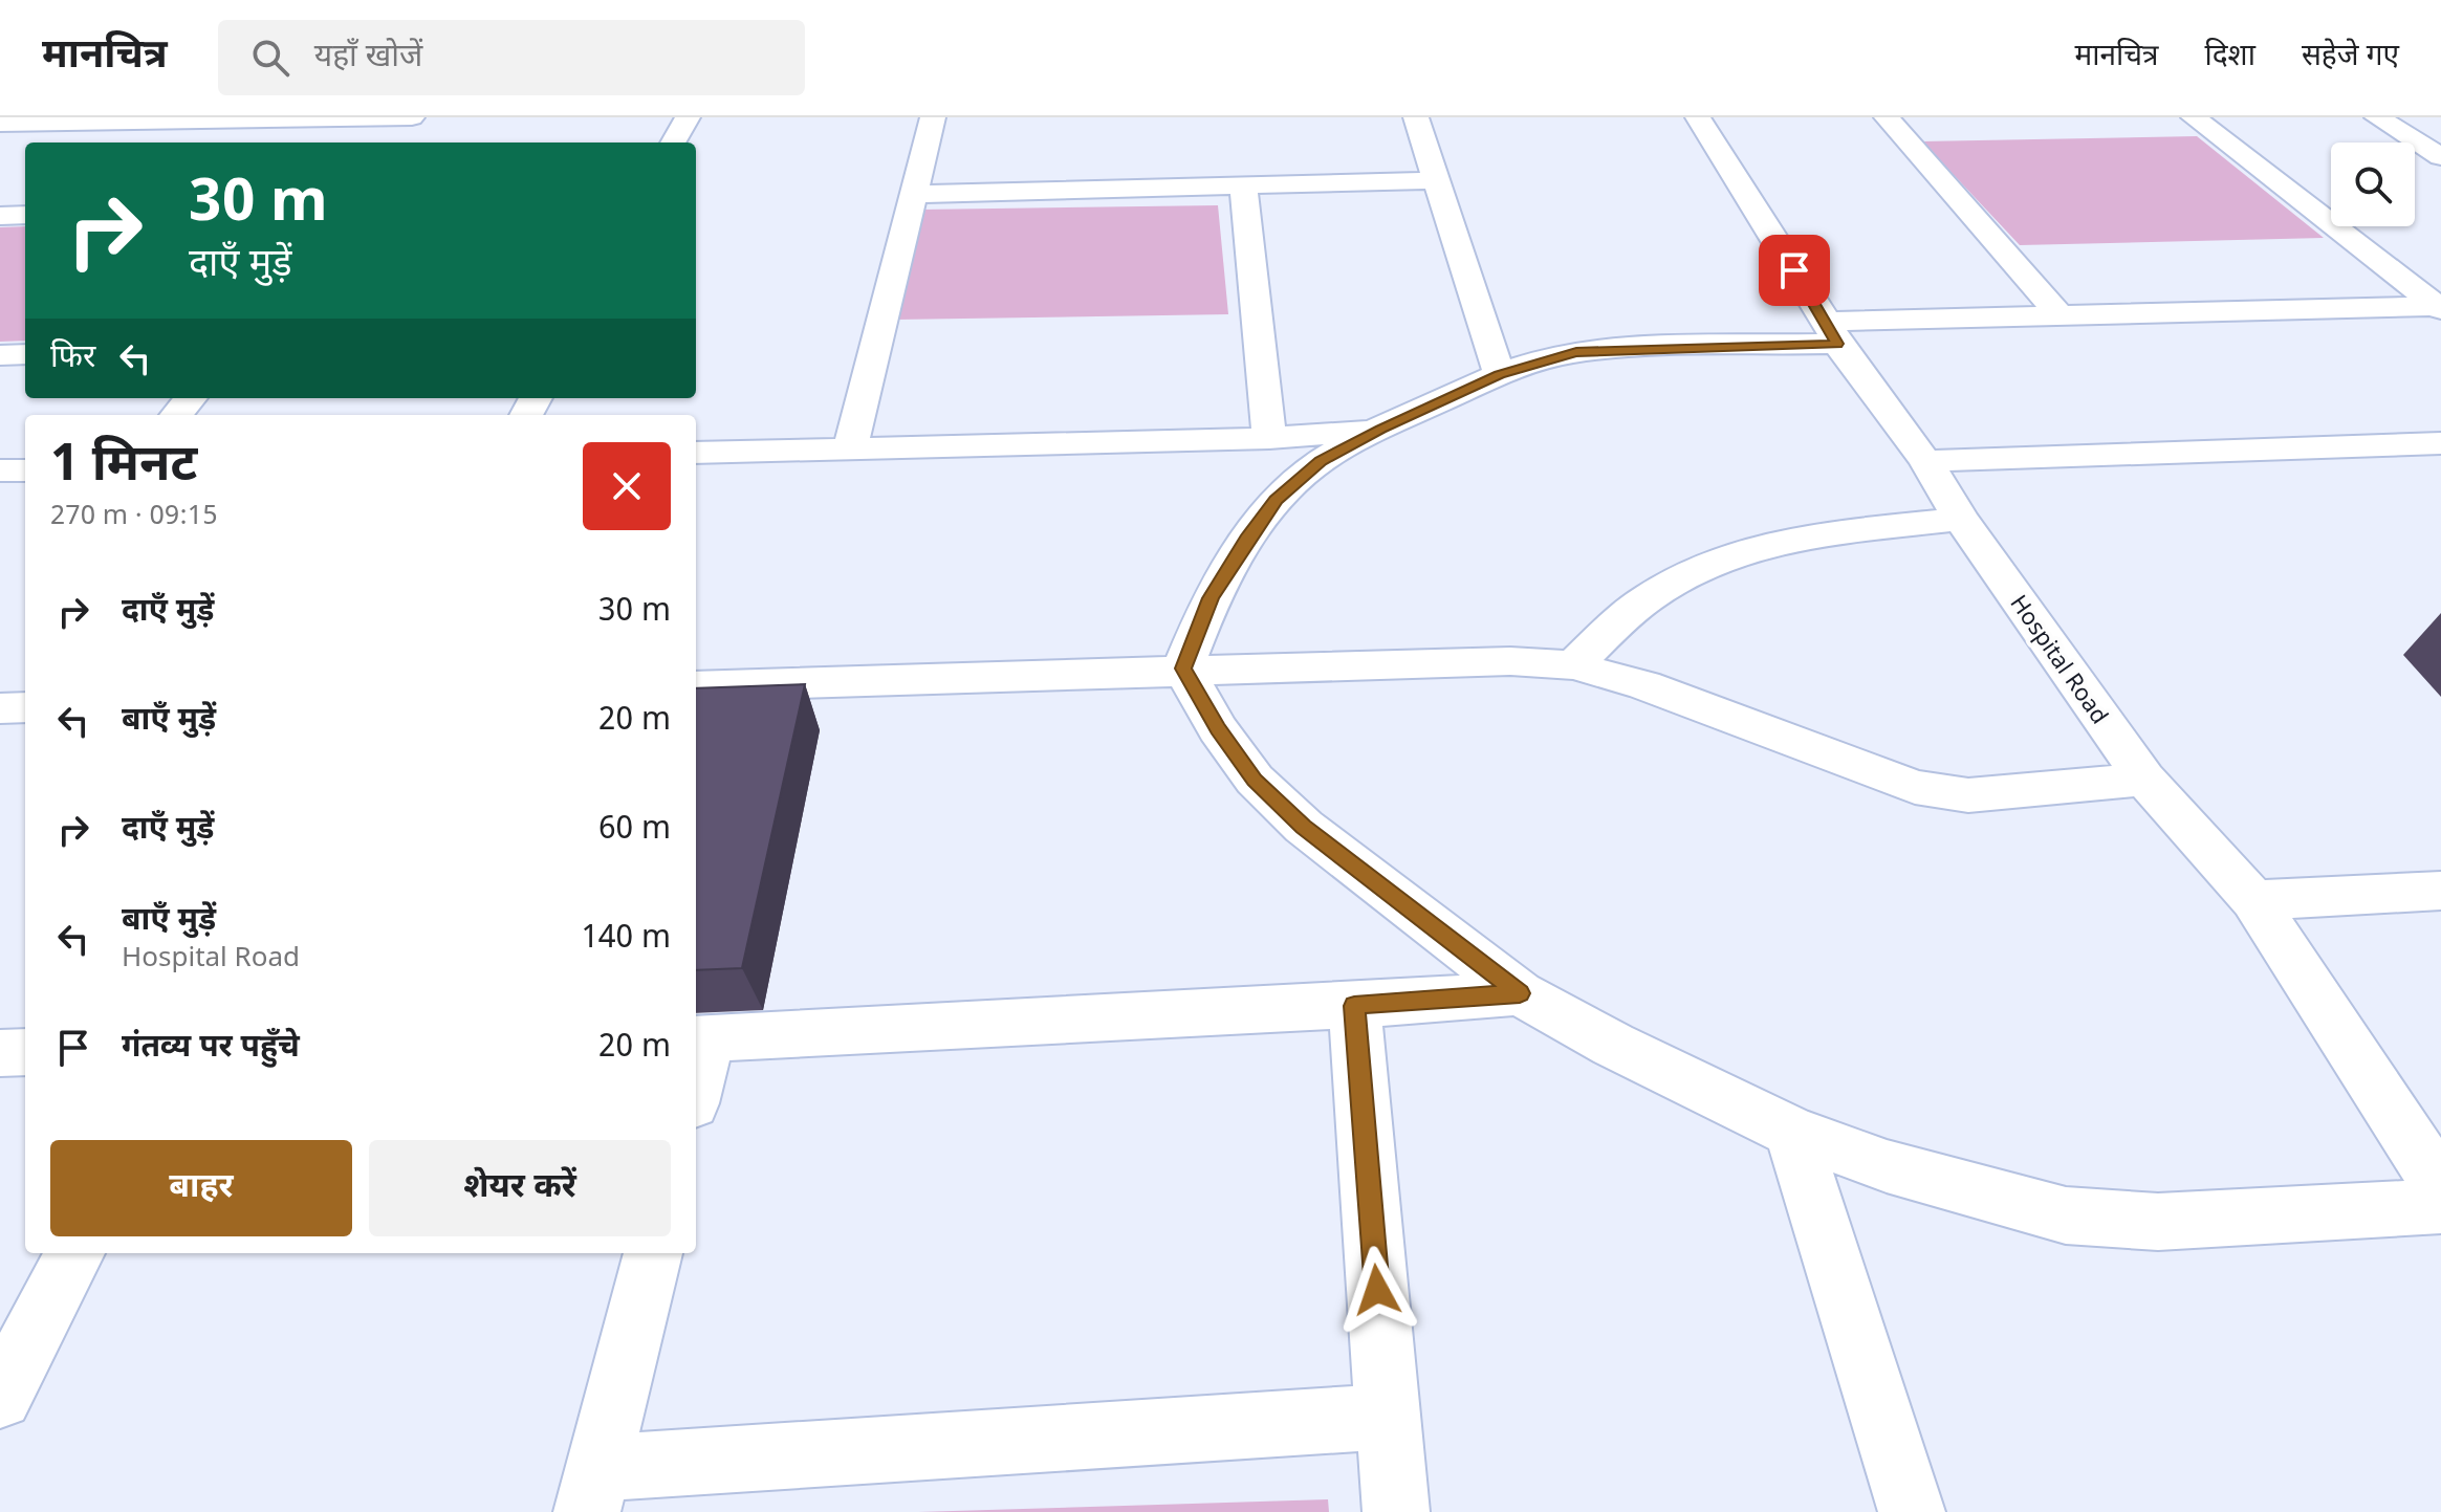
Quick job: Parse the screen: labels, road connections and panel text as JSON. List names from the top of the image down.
{
  "streets": {
    "street": ["Hospital Road"]
  },
  "page": {
    "header": "मानचित्र",
    "search": "यहाँ खोजें",
    "nav": ["मानचित्र", "दिशा", "सहेजे गए"],
    "turn": ["30 m", "दाएँ मुड़ें"],
    "then": "फिर",
    "heading": ["1 मिनट", "270 m · 09:15"],
    "list": [
      {
        "name": "दाएँ मुड़ें",
        "value": "30 m"
      },
      {
        "name": "बाएँ मुड़ें",
        "value": "20 m"
      },
      {
        "name": "दाएँ मुड़ें",
        "value": "60 m"
      },
      {
        "name": "बाएँ मुड़ें",
        "note": "Hospital Road",
        "value": "140 m"
      },
      {
        "name": "गंतव्य पर पहुँचे",
        "value": "20 m"
      }
    ],
    "buttons": ["बाहर", "शेयर करें"]
  }
}
